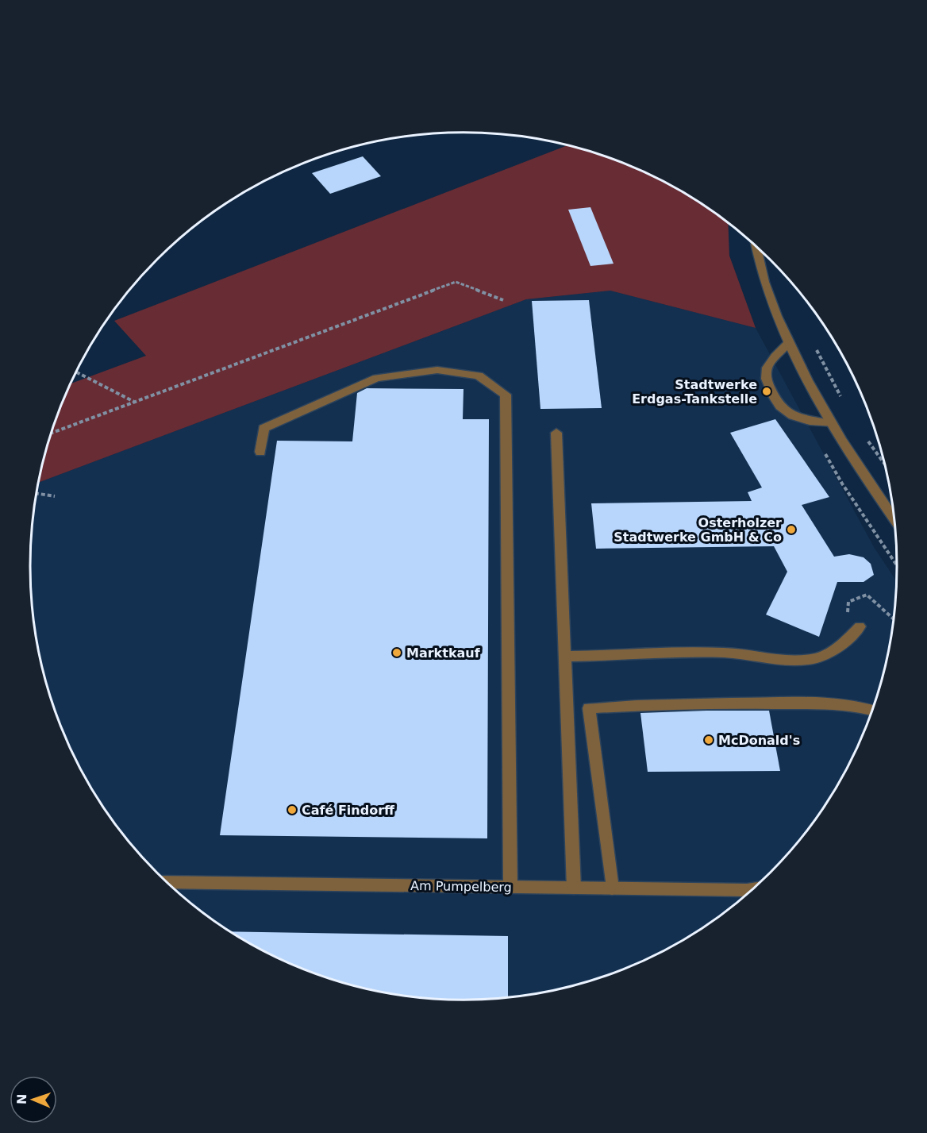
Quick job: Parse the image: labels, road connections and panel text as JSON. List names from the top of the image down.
{
  "streets": {
    "street": ["Am Pumpelberg"]
  },
  "places": [
    "Stadtwerke Erdgas-Tankstelle",
    "Osterholzer Stadtwerke GmbH & Co",
    "Marktkauf",
    "McDonald's",
    "Café Findorff"
  ],
  "north": "left"
}
